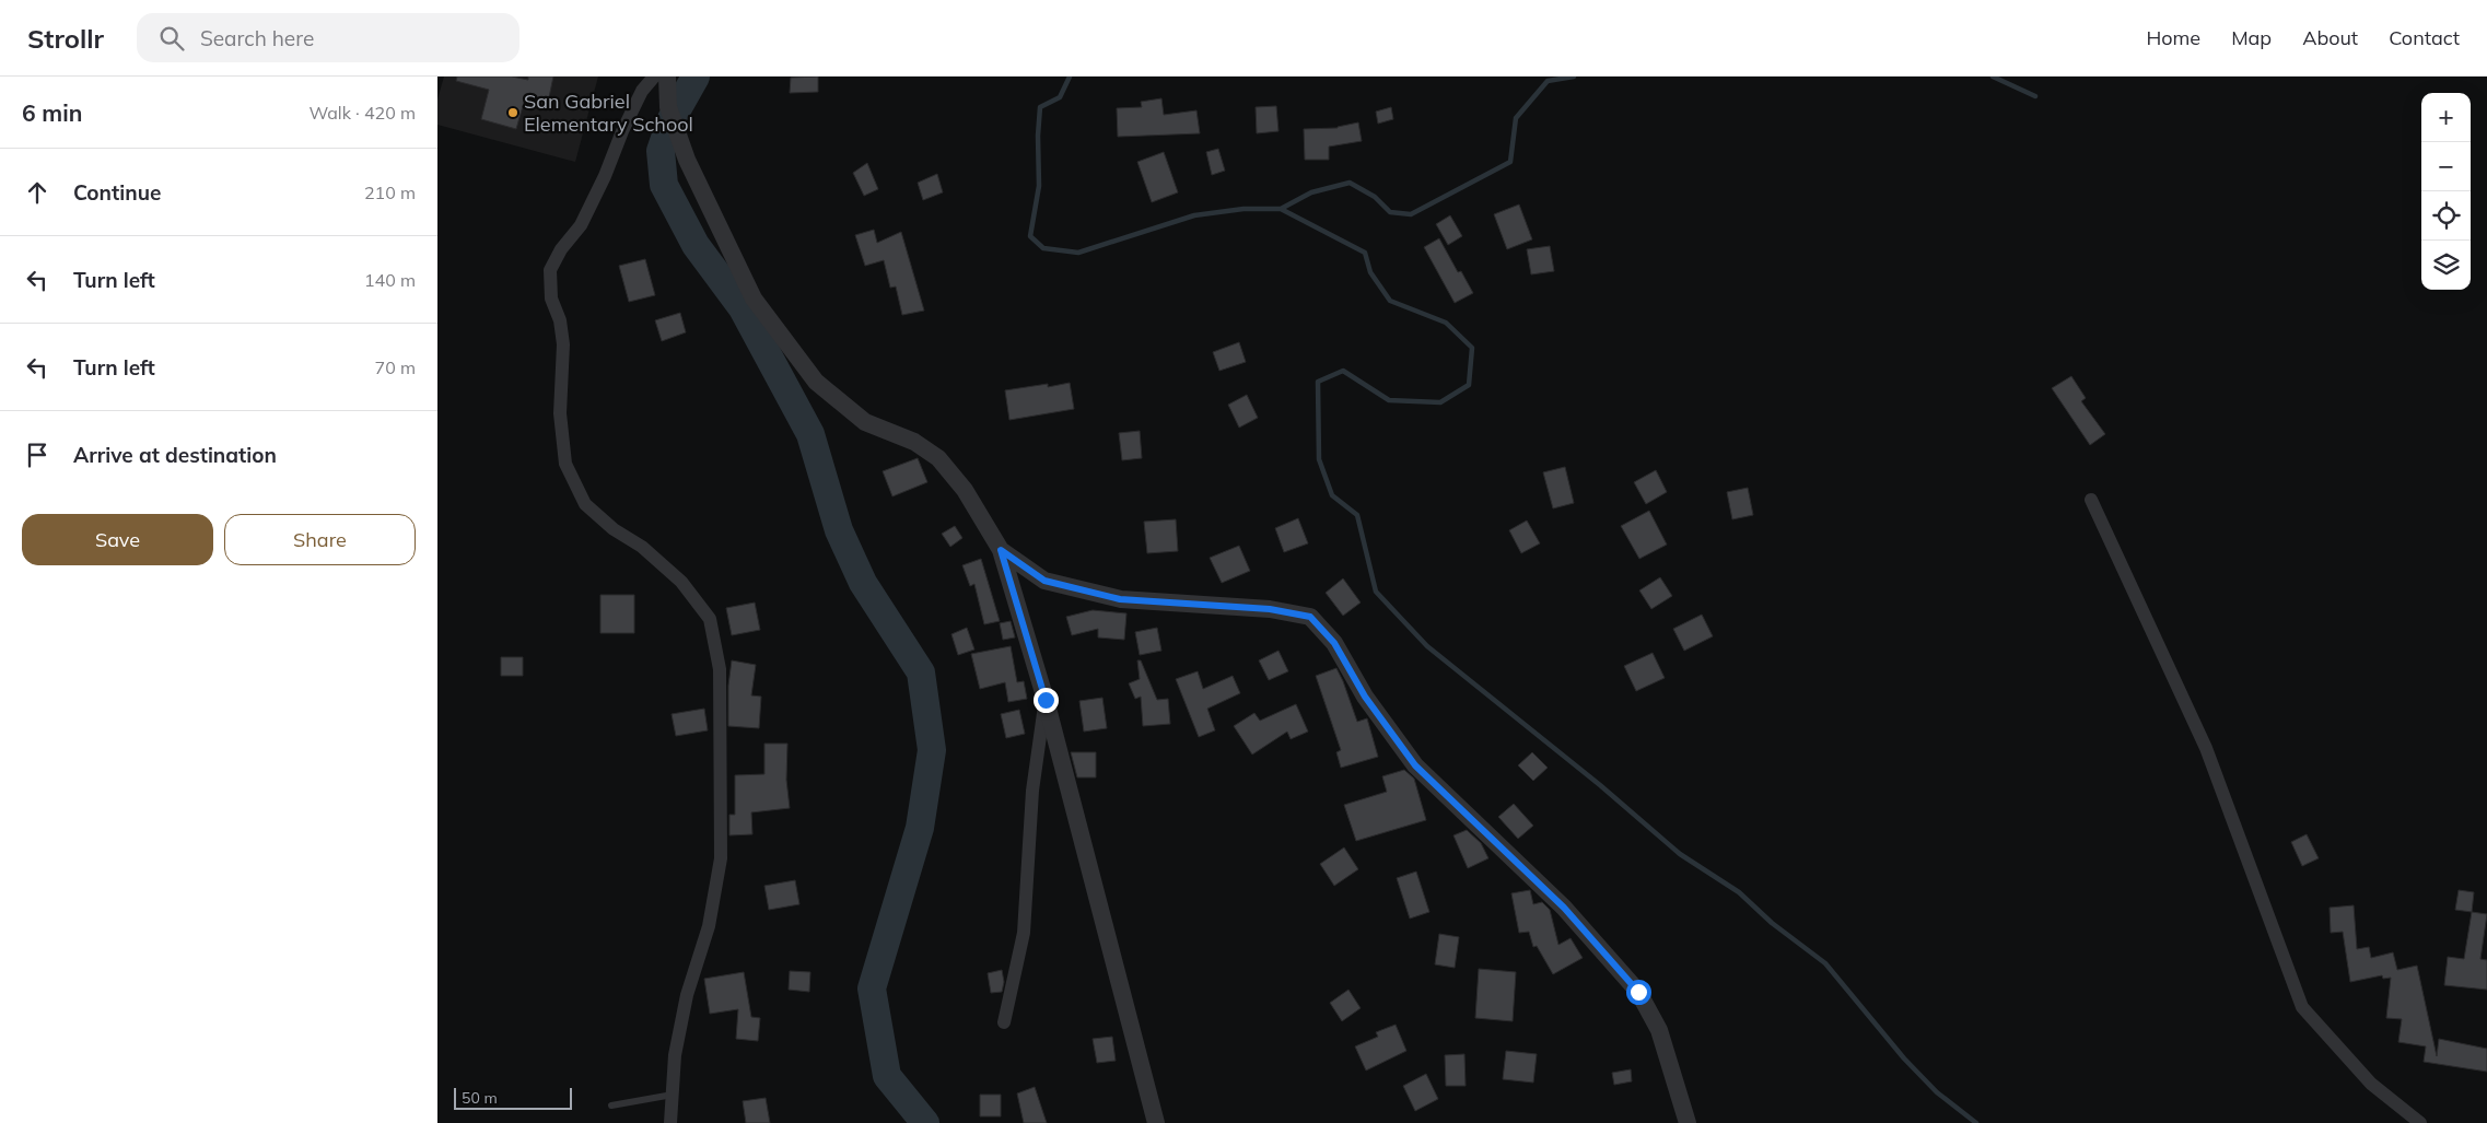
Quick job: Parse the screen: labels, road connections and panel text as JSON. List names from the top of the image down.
{
  "places": ["San Gabriel Elementary School"],
  "scale_bar": "50 m",
  "page": {
    "header": "Strollr",
    "search": "Search here",
    "nav": [
      "Home",
      "Map",
      "About",
      "Contact"
    ],
    "heading": ["6 min", "Walk · 420 m"],
    "map_buttons": ["+", "−"],
    "list": [
      ["Continue", "210 m"],
      ["Turn left", "140 m"],
      ["Turn left", "70 m"],
      "Arrive at destination"
    ],
    "buttons": ["Save", "Share"],
    "scale": "50 m"
  }
}
